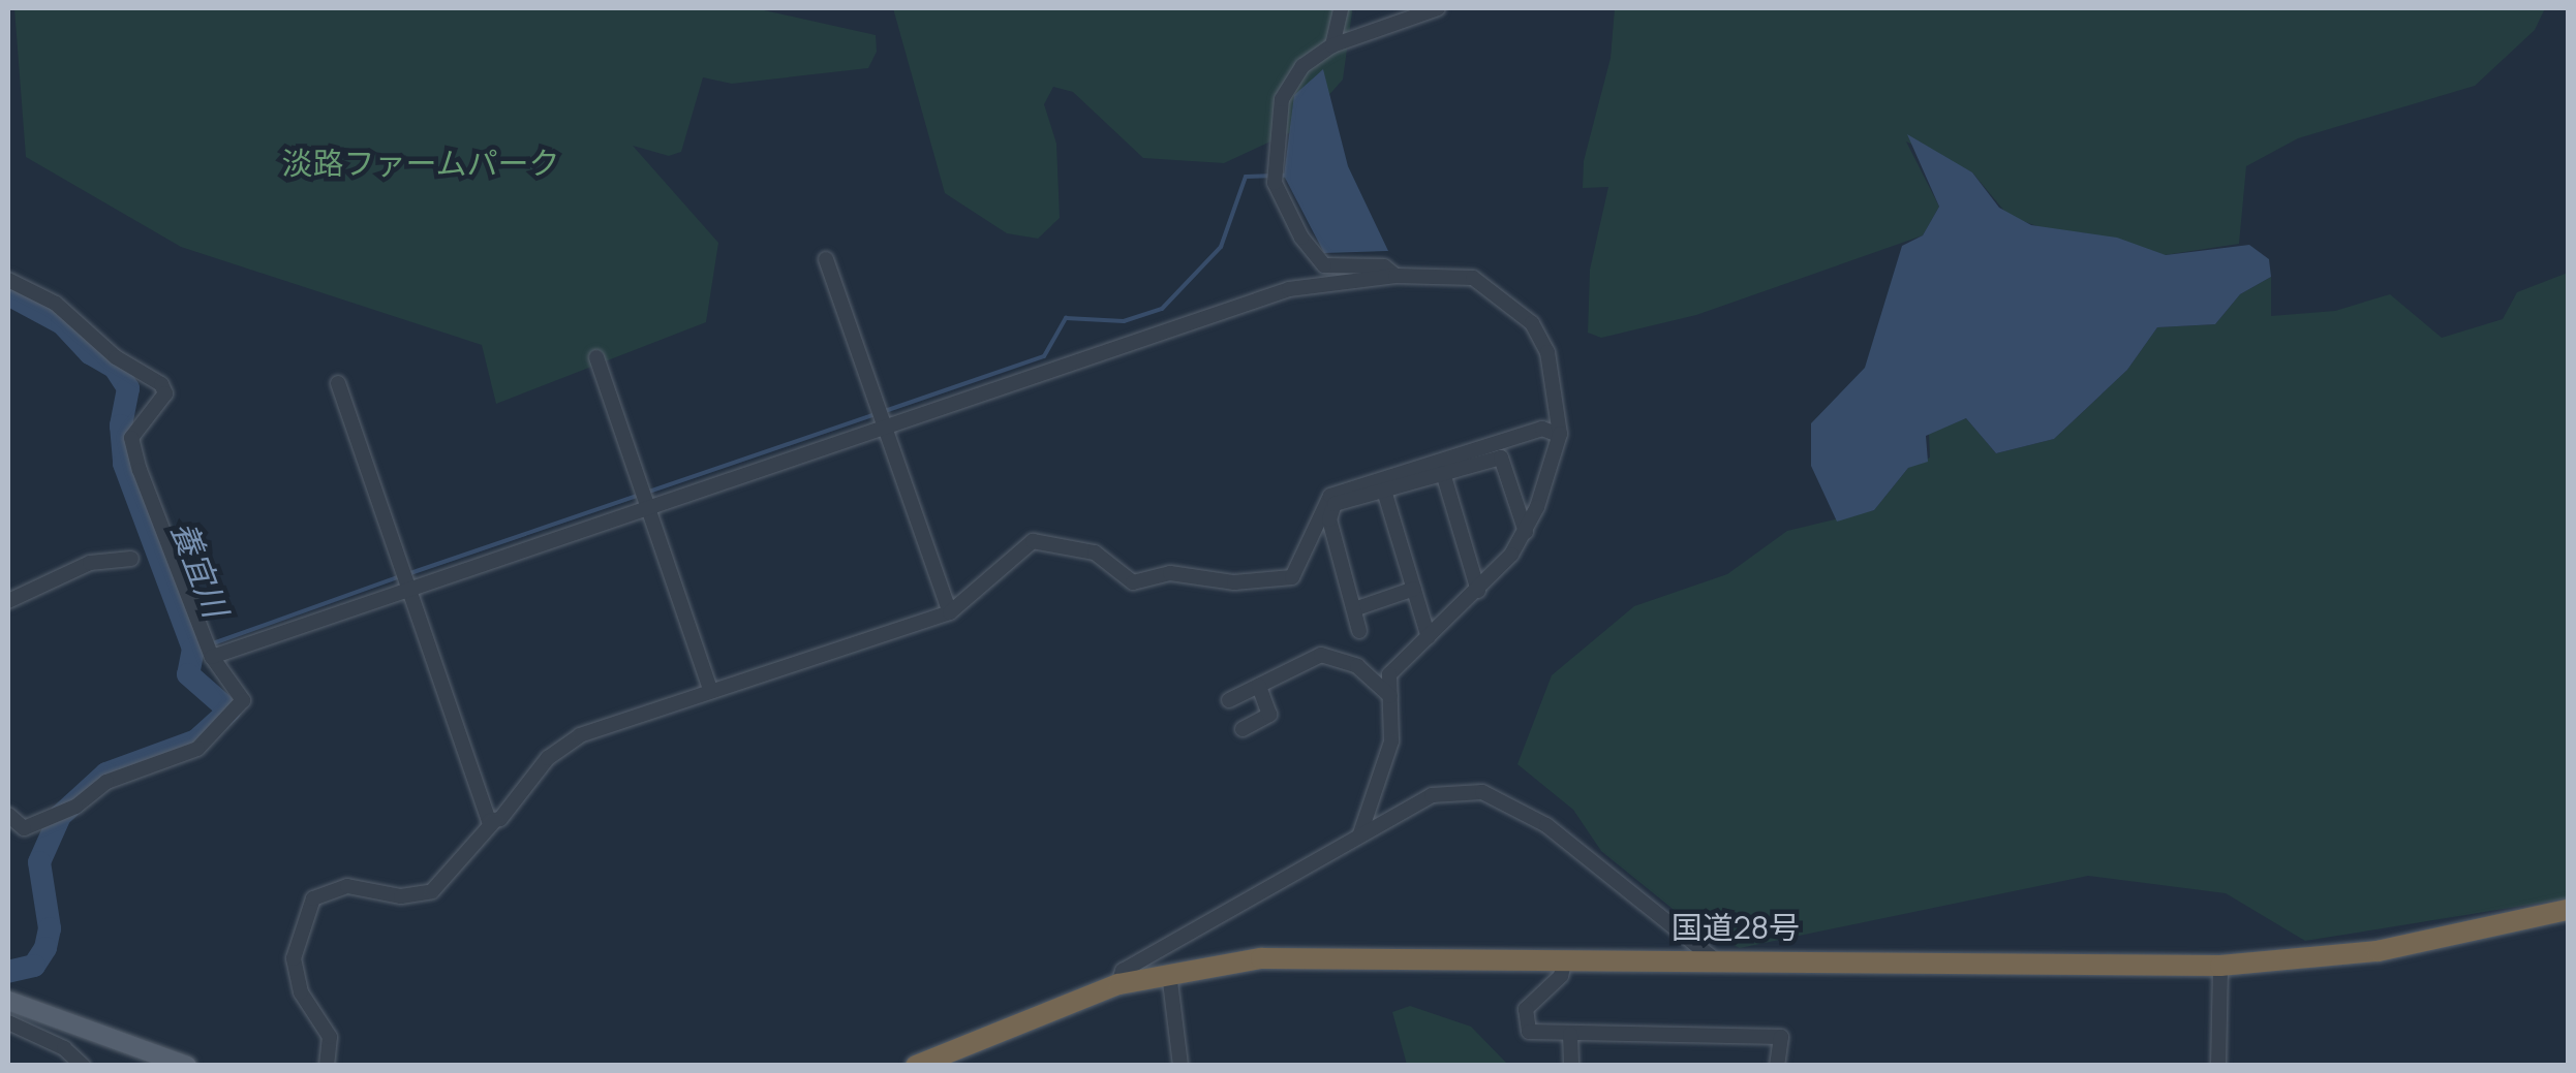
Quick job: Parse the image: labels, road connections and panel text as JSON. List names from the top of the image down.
{
  "streets": {
    "highway": ["国道28号"]
  },
  "water": ["養宜川"],
  "parks": ["淡路ファームパーク"]
}
